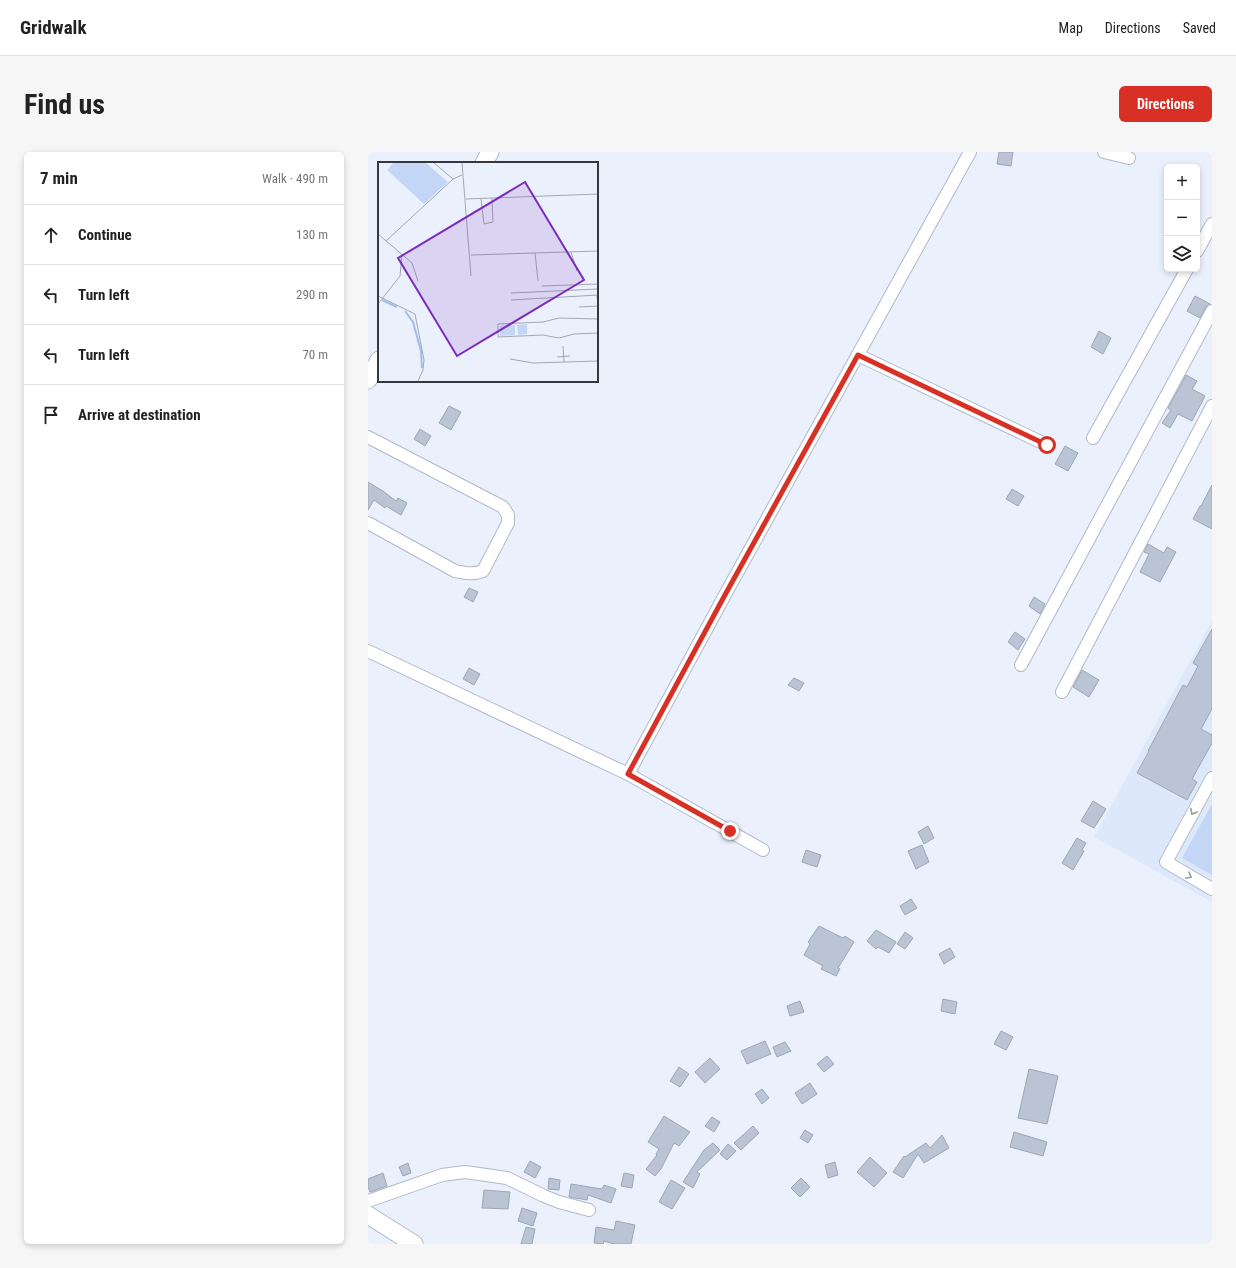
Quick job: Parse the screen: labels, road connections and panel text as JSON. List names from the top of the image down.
{
  "page": {
    "header": "Gridwalk",
    "nav": ["Map", "Directions", "Saved"],
    "buttons": "Directions",
    "title": "Find us",
    "heading": ["7 min", "Walk · 490 m"],
    "map_buttons": ["+", "−"],
    "list": [
      ["Continue", "130 m"],
      ["Turn left", "290 m"],
      ["Turn left", "70 m"],
      "Arrive at destination"
    ]
  }
}
